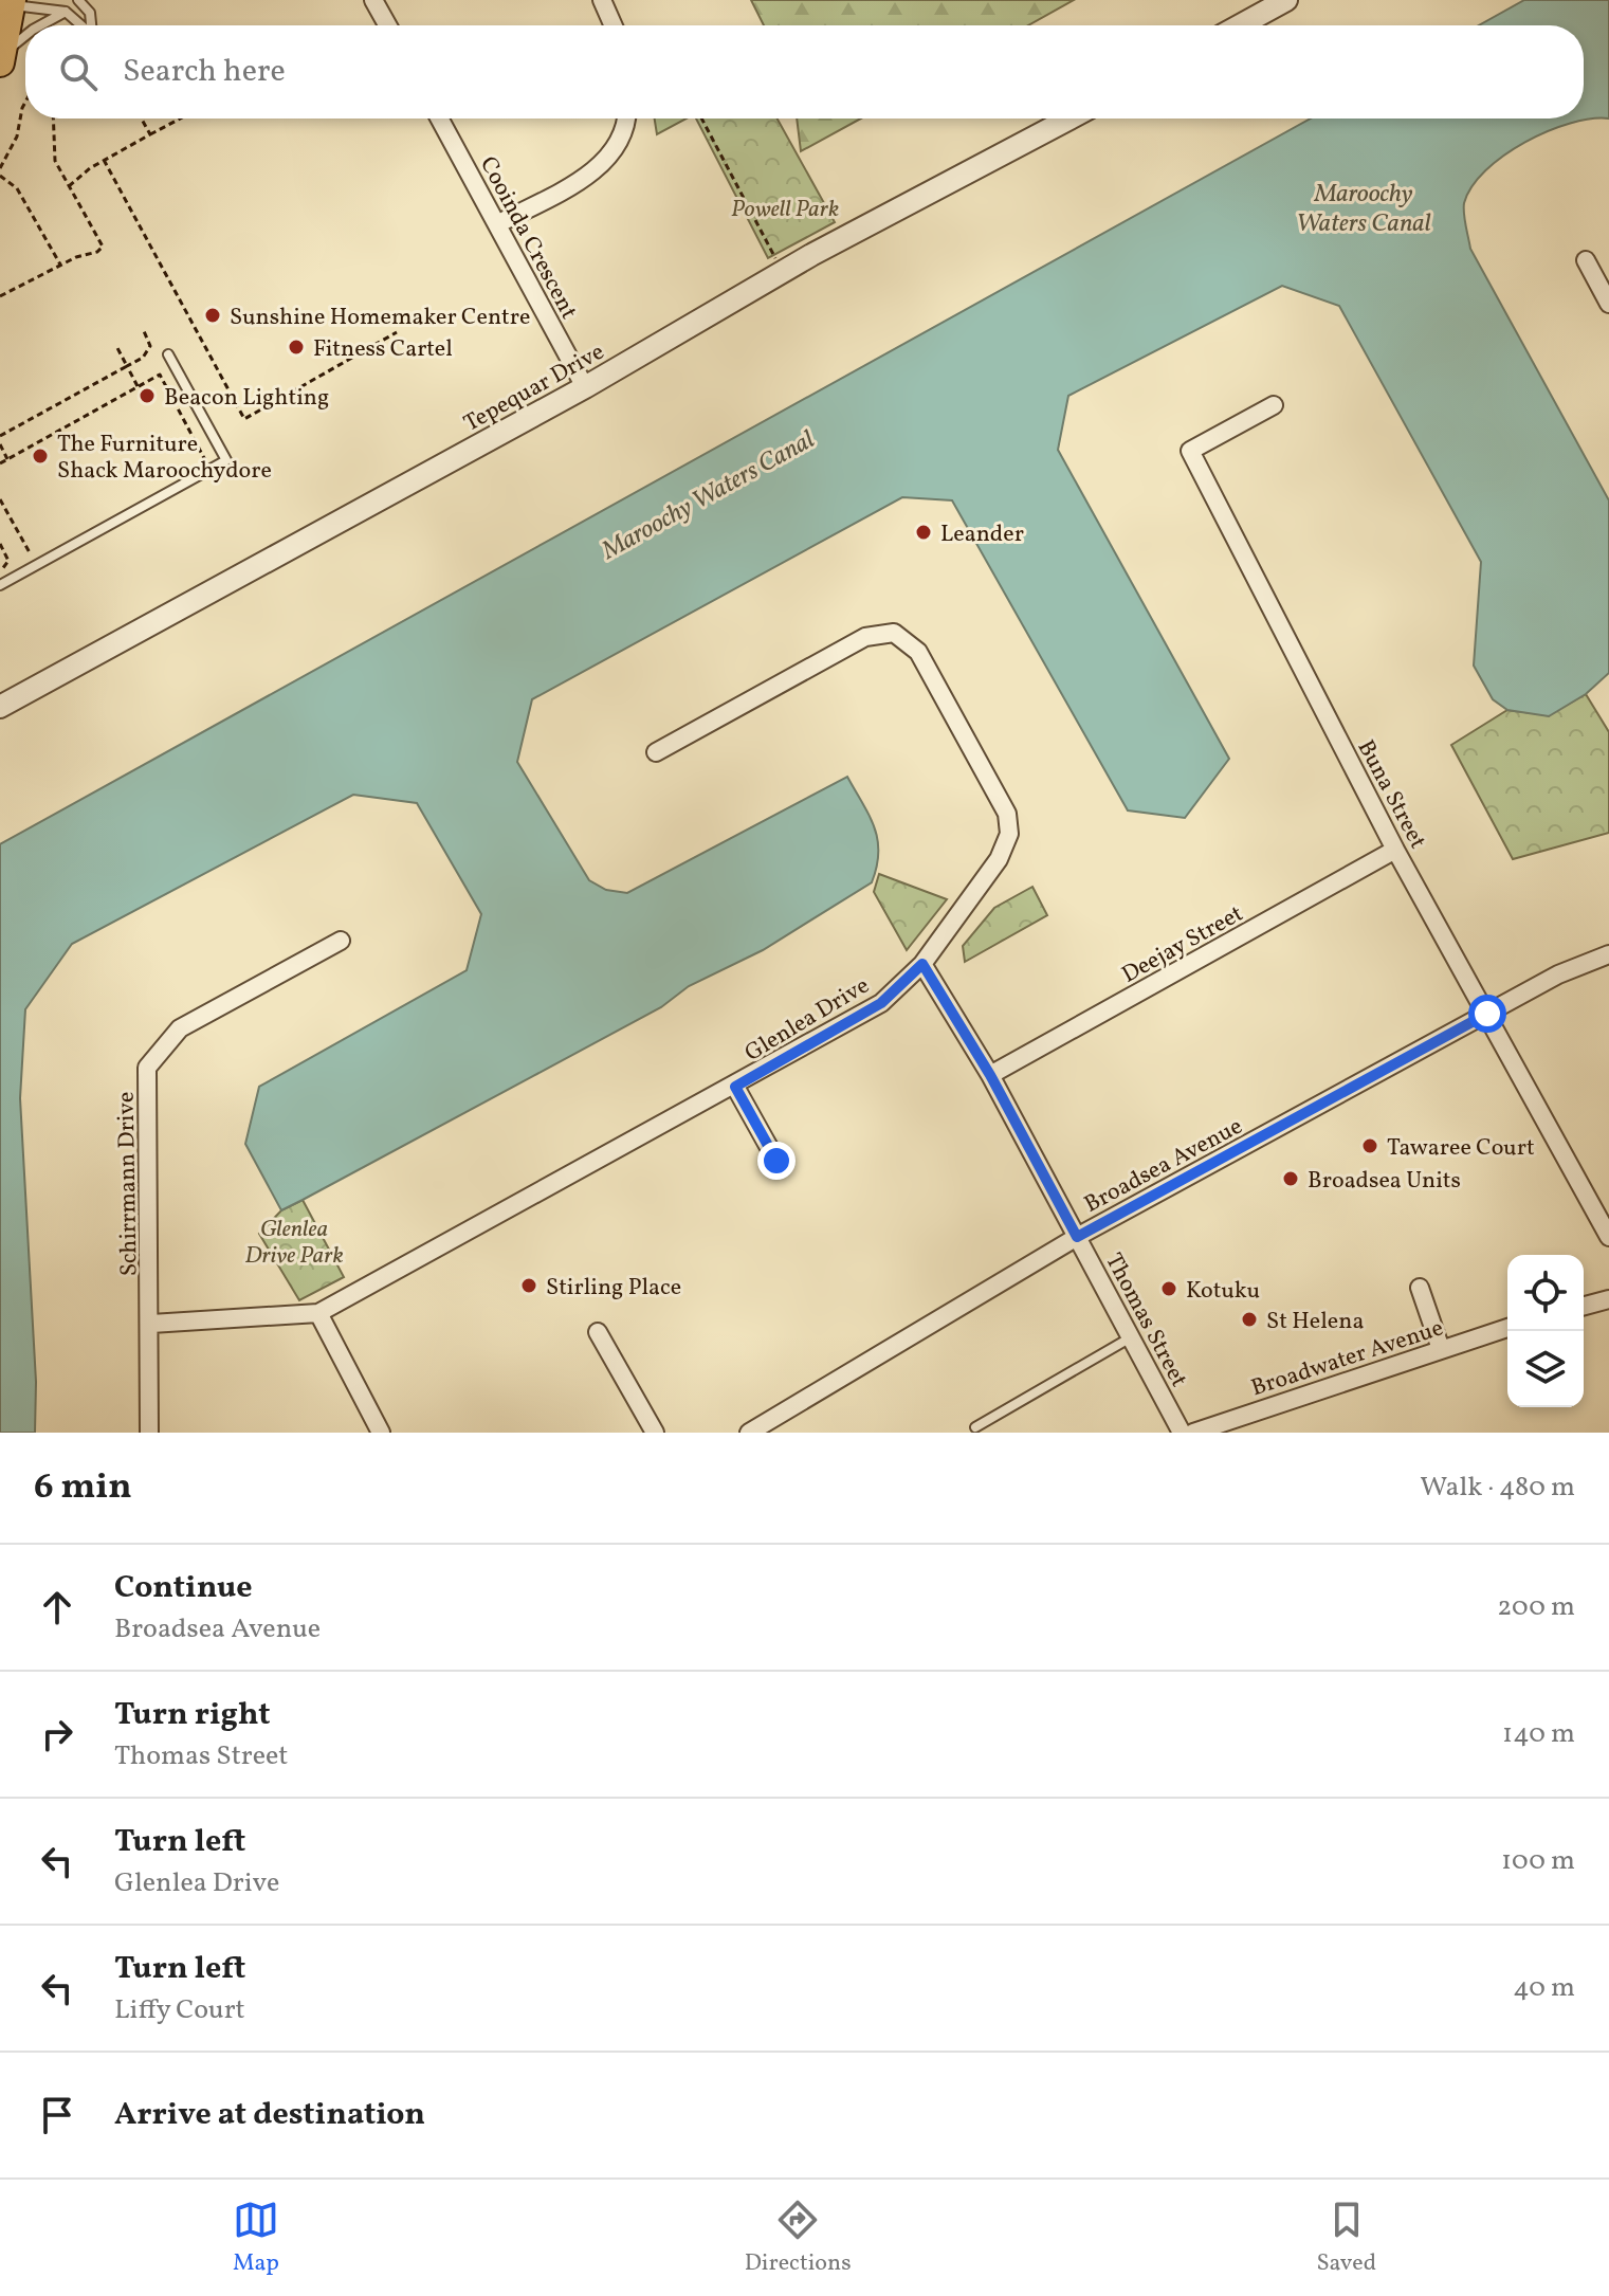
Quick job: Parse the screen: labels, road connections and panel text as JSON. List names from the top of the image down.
{
  "streets": {
    "street": [
      "Cooinda Crescent",
      "Tepequar Drive",
      "Buna Street",
      "Deejay Street",
      "Glenlea Drive",
      "Broadsea Avenue",
      "Schirrmann Drive",
      "Thomas Street",
      "Broadwater Avenue"
    ]
  },
  "crossings": [
    ["Cooinda Crescent", "Tepequar Drive"],
    ["Buna Street", "Deejay Street"],
    ["Buna Street", "Broadsea Avenue"],
    ["Deejay Street", "Thomas Street"],
    ["Glenlea Drive", "Schirrmann Drive"],
    ["Glenlea Drive", "Thomas Street"],
    ["Broadsea Avenue", "Thomas Street"]
  ],
  "water": ["Maroochy Waters Canal"],
  "parks": ["Powell Park", "Glenlea Drive Park"],
  "places": [
    "Sunshine Homemaker Centre",
    "Fitness Cartel",
    "Beacon Lighting",
    "The Furniture Shack Maroochydore",
    "Leander",
    "Tawaree Court",
    "Broadsea Units",
    "Stirling Place",
    "Kotuku",
    "St Helena"
  ],
  "page": {
    "search": "Search here",
    "heading": ["6 min", "Walk · 480 m"],
    "list": [
      ["Continue", "Broadsea Avenue", "200 m"],
      ["Turn right", "Thomas Street", "140 m"],
      ["Turn left", "Glenlea Drive", "100 m"],
      ["Turn left", "Liffy Court", "40 m"],
      "Arrive at destination"
    ],
    "nav": ["Map", "Directions", "Saved"]
  }
}
